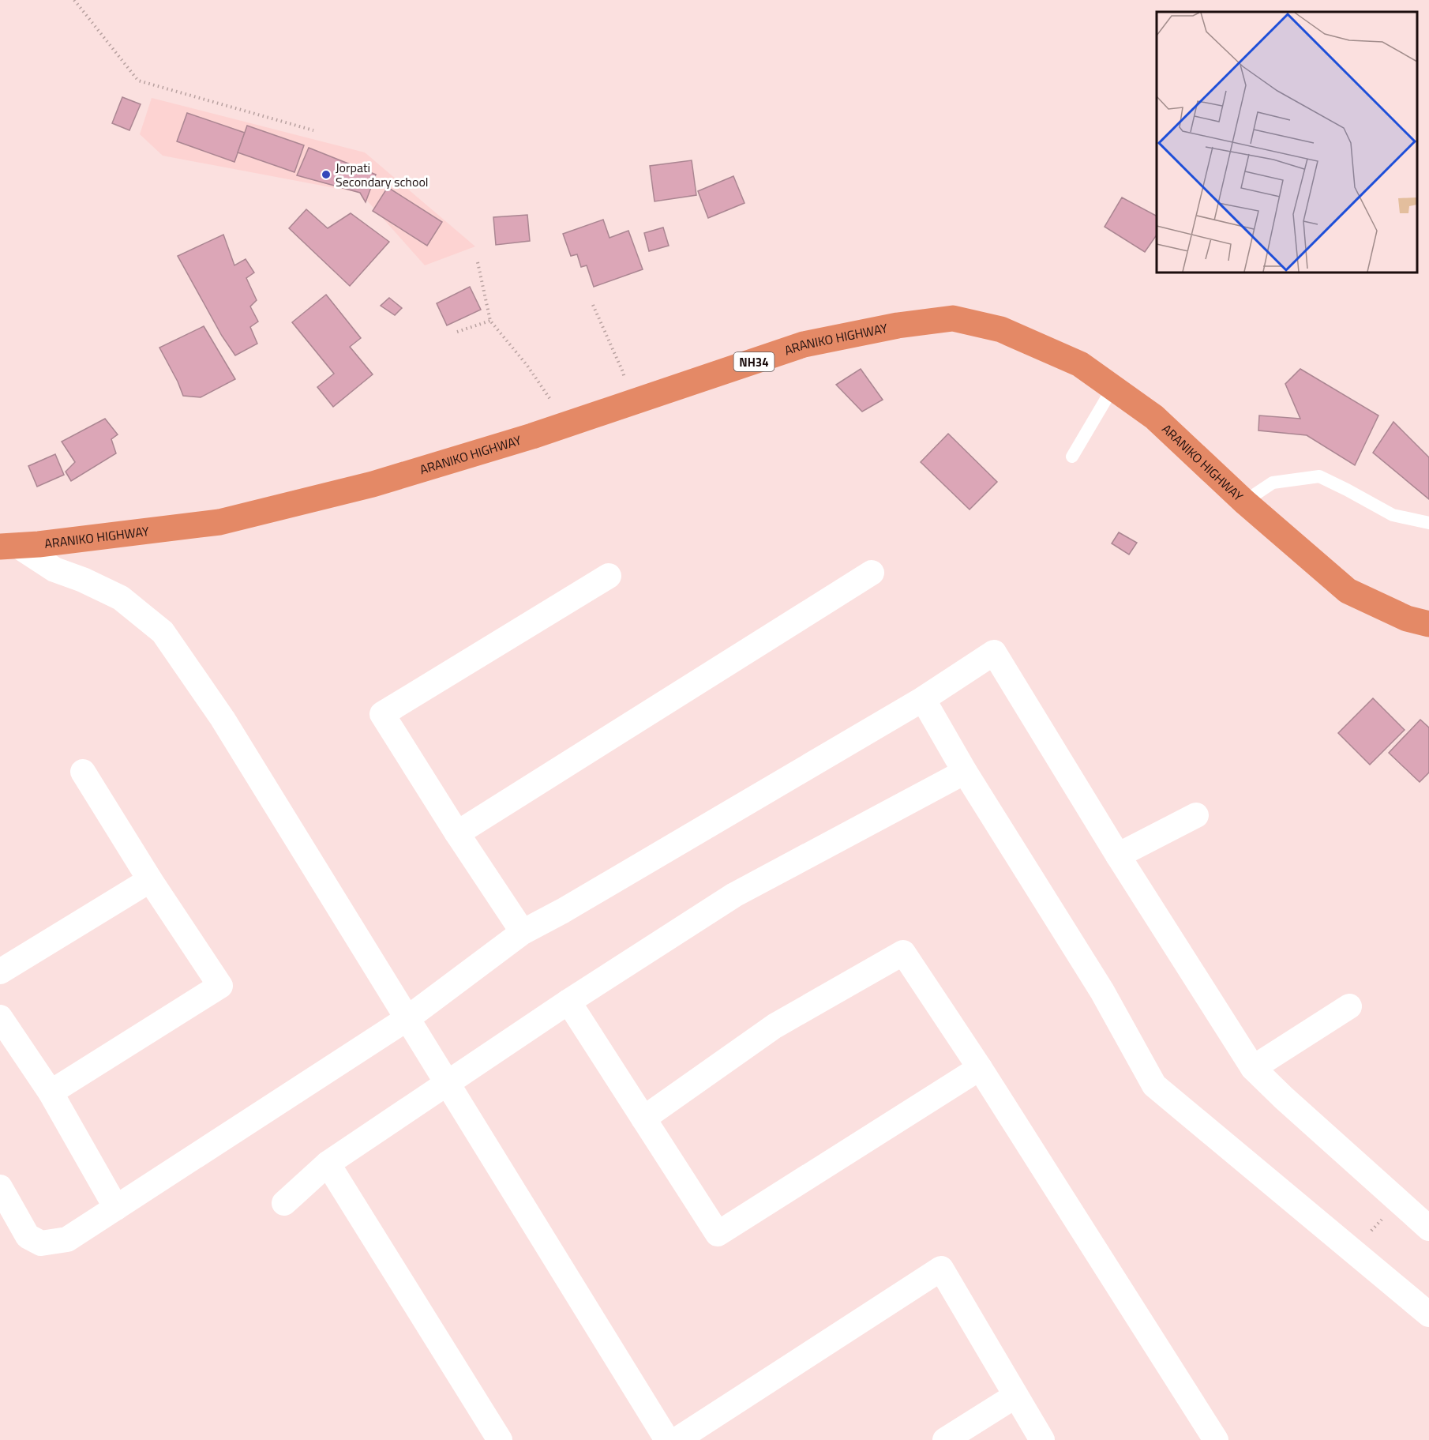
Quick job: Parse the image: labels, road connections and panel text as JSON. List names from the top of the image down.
{
  "streets": {
    "highway": ["ARANIKO HIGHWAY", "NH34"]
  },
  "places": ["Jorpati Secondary school"]
}
